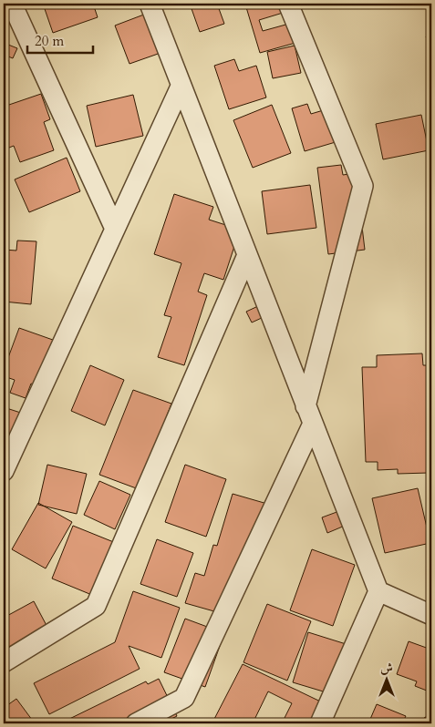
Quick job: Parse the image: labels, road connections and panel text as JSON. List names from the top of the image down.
{
  "scale_bar": "20 m",
  "north": "top"
}
